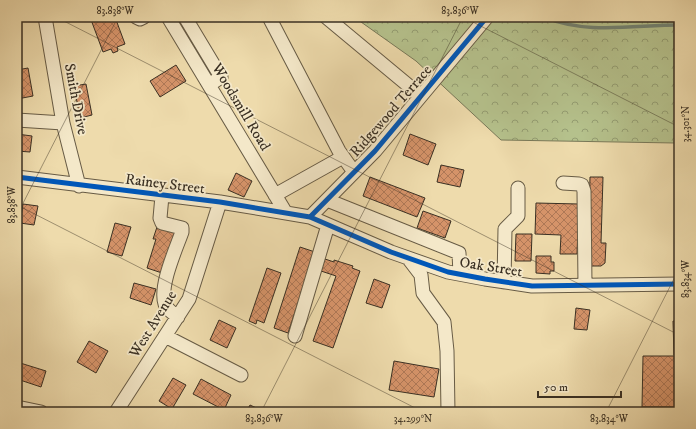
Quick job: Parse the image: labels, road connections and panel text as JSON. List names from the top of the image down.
{
  "streets": {
    "street": [
      "Smith Drive",
      "Woodsmill Road",
      "Ridgewood Terrace",
      "Rainey Street",
      "Oak Street",
      "West Avenue"
    ]
  },
  "crossings": [
    ["Smith Drive", "Rainey Street"],
    ["Woodsmill Road", "Rainey Street"],
    ["Ridgewood Terrace", "Rainey Street"],
    ["Ridgewood Terrace", "Oak Street"],
    ["Rainey Street", "Oak Street"],
    ["Rainey Street", "West Avenue"]
  ],
  "scale_bar": "50 m",
  "coordinates": [
    "83.838°W",
    "83.836°W",
    "34.301°N",
    "83.834°W",
    "34.299°N"
  ]
}
